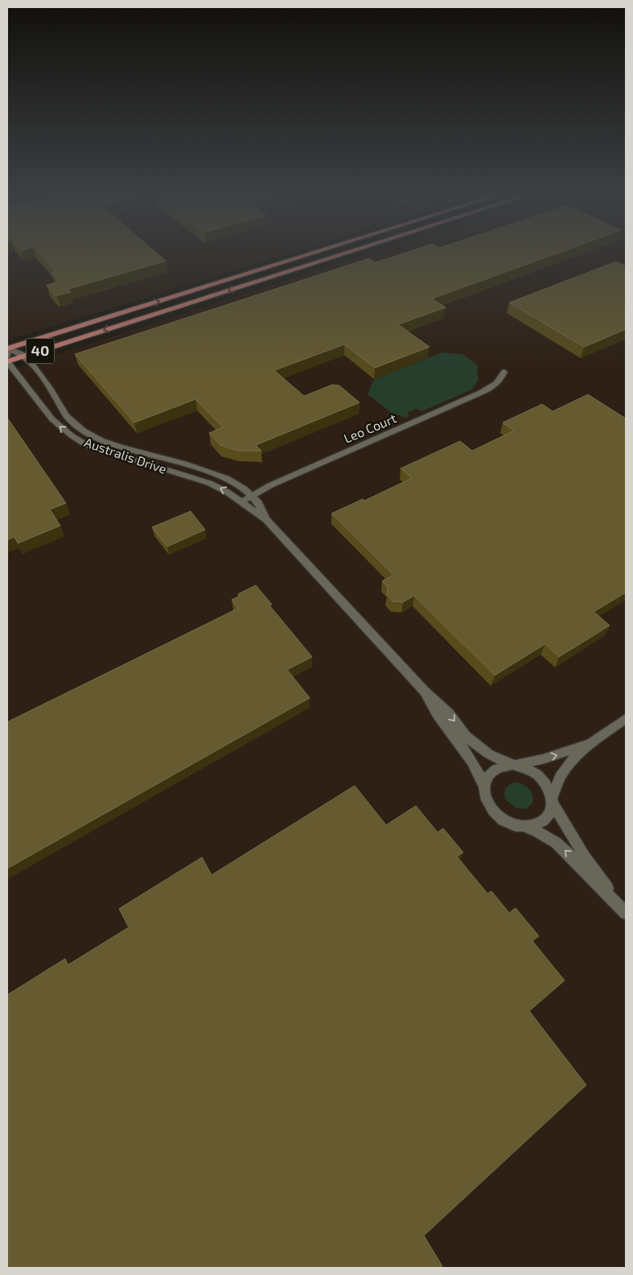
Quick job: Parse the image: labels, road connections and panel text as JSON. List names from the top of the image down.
{
  "streets": {
    "main road": ["40"],
    "street": ["Leo Court", "Australis Drive"]
  },
  "crossings": [
    ["40", "Australis Drive"],
    ["Leo Court", "Australis Drive"]
  ]
}
